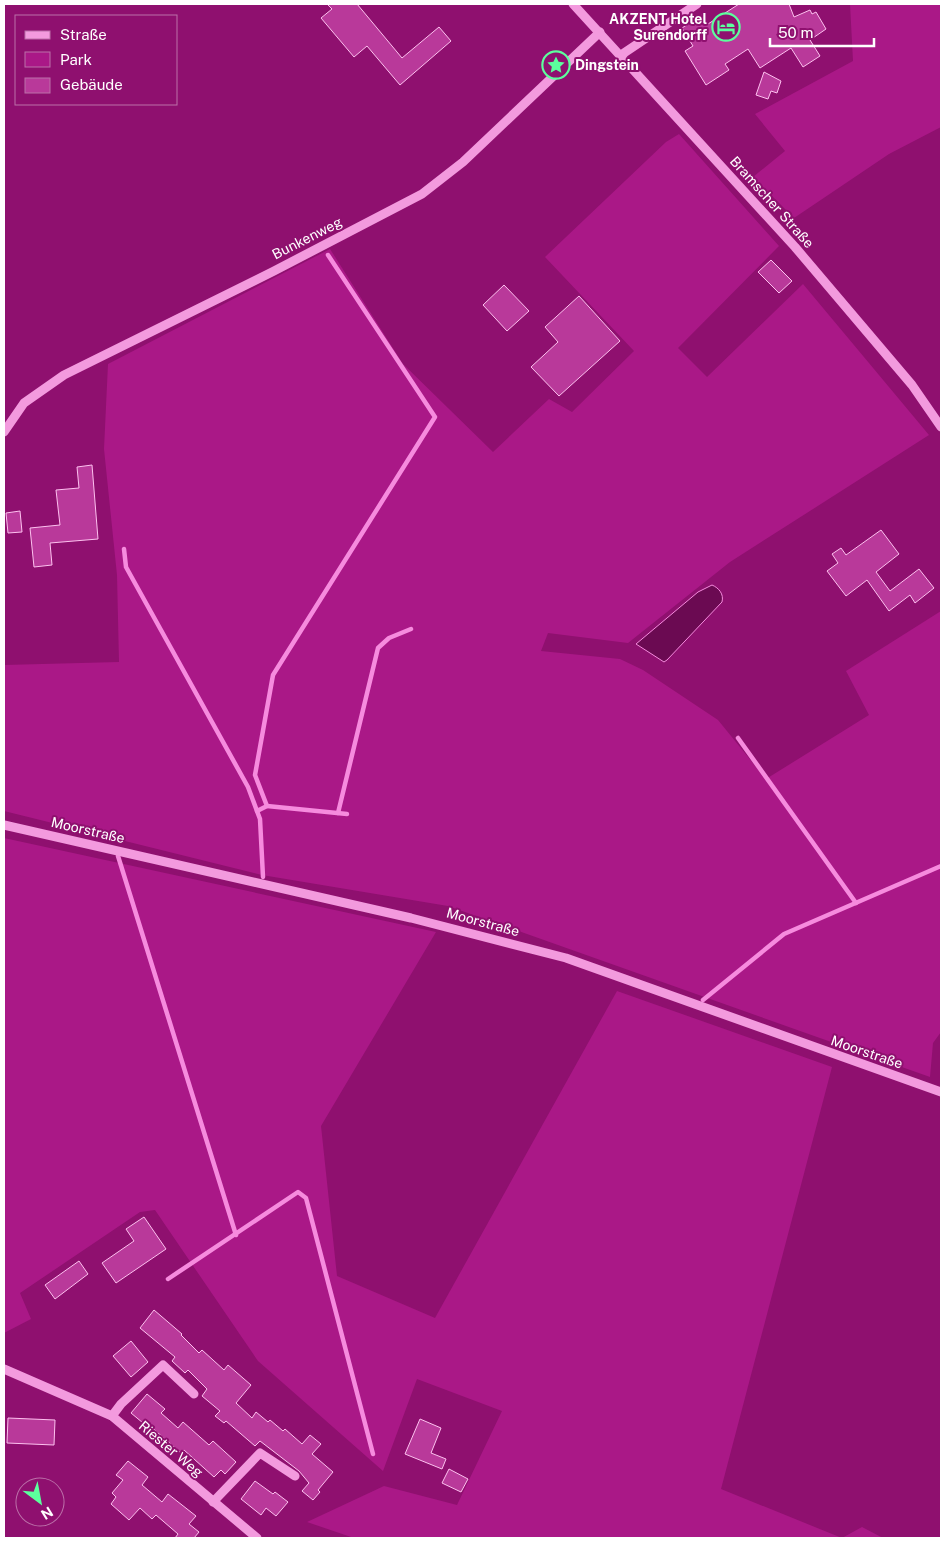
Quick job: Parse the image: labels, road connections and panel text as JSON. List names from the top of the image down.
{
  "streets": {
    "street": [
      "Bramscher Straße",
      "Bunkenweg",
      "Moorstraße",
      "Riester Weg"
    ]
  },
  "crossings": [
    ["Bramscher Straße", "Bunkenweg"]
  ],
  "places": {
    "hotel": ["AKZENT Hotel Surendorff"],
    "place": ["Dingstein"]
  },
  "legend": ["Straße", "Park", "Gebäude"],
  "scale_bar": "50 m",
  "north": "bottom right"
}
